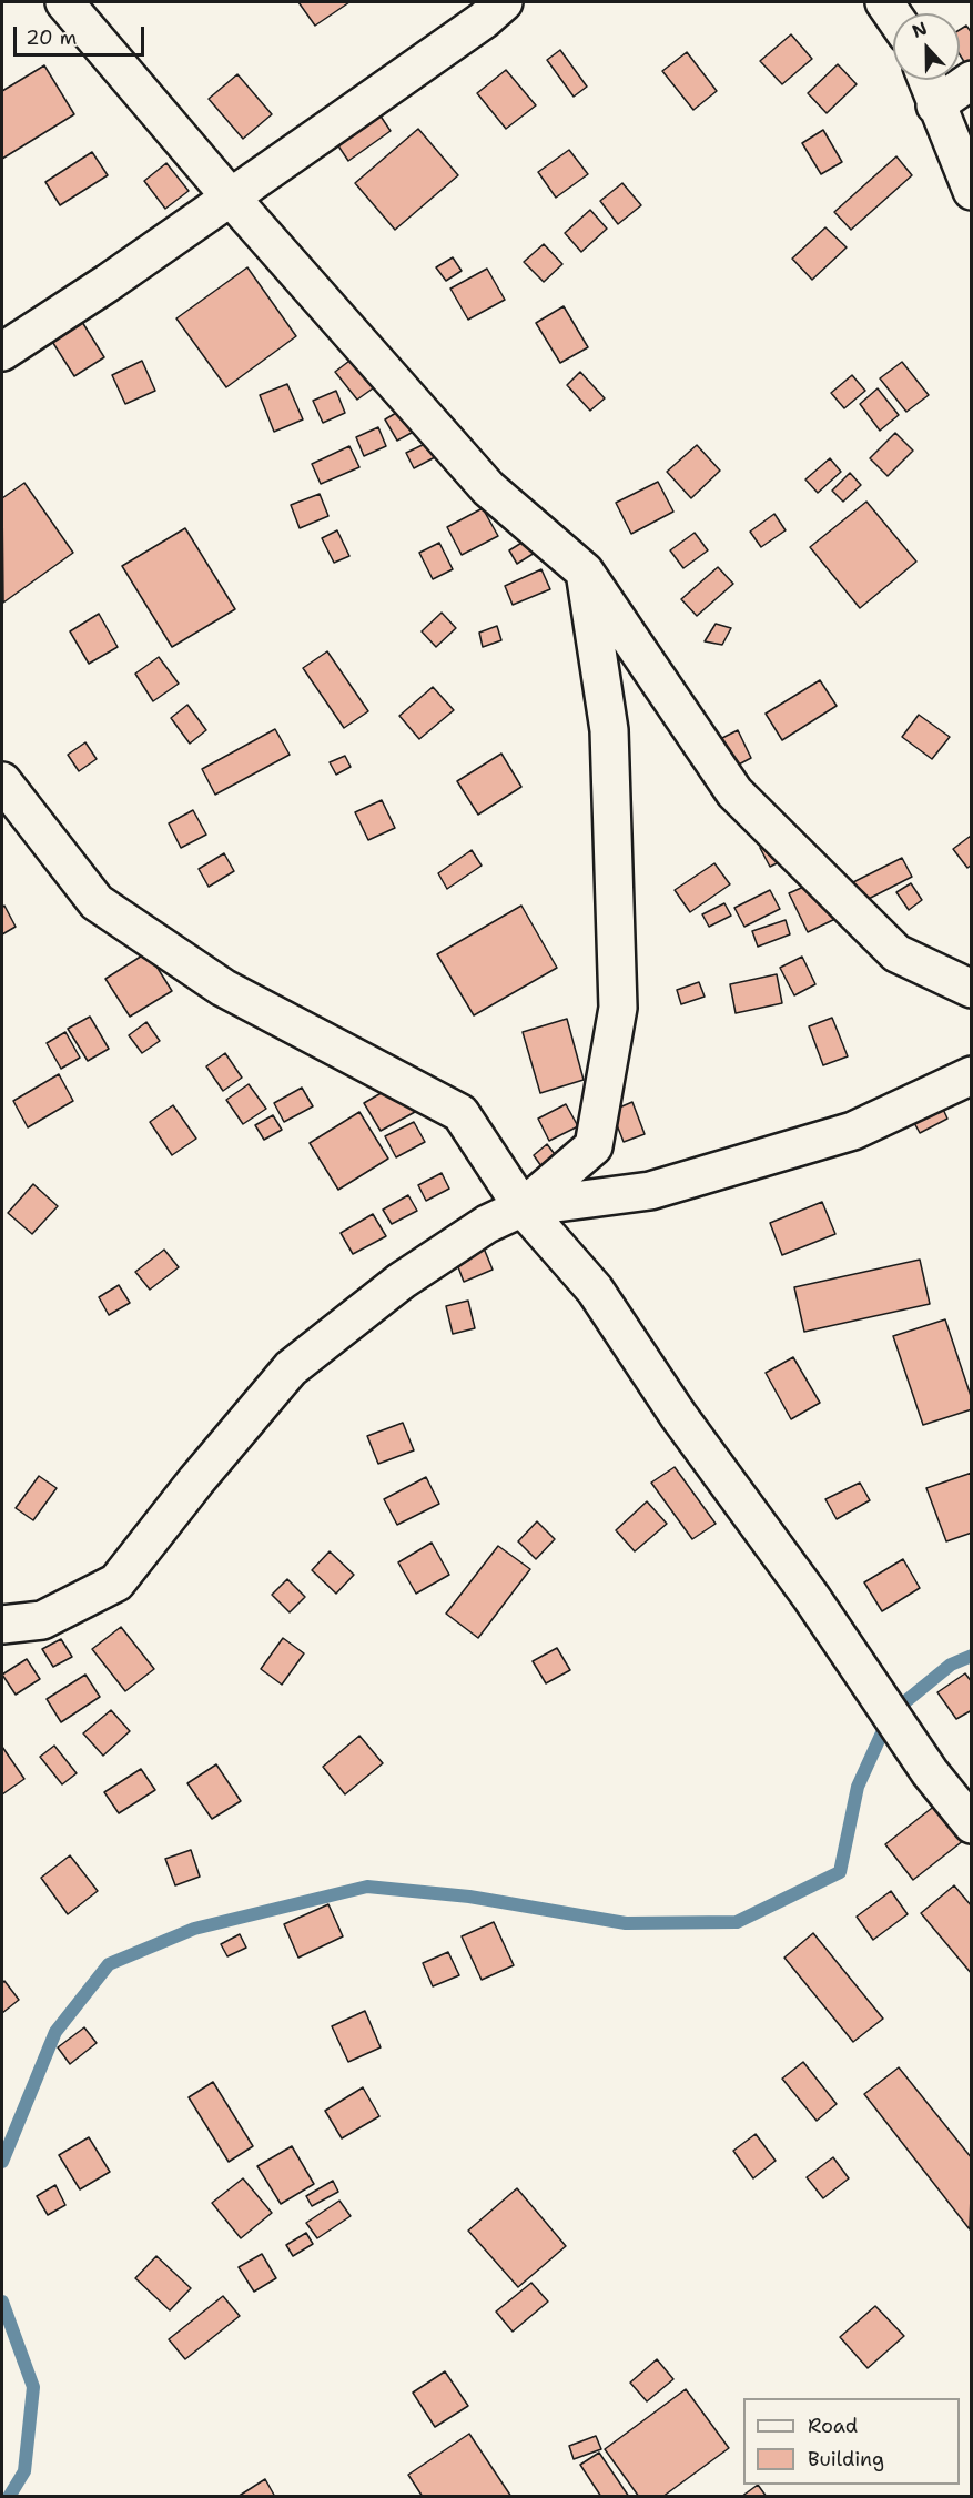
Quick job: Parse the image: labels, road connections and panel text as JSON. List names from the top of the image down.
{
  "legend": ["Road", "Building"],
  "scale_bar": "20 m",
  "north": "top"
}
